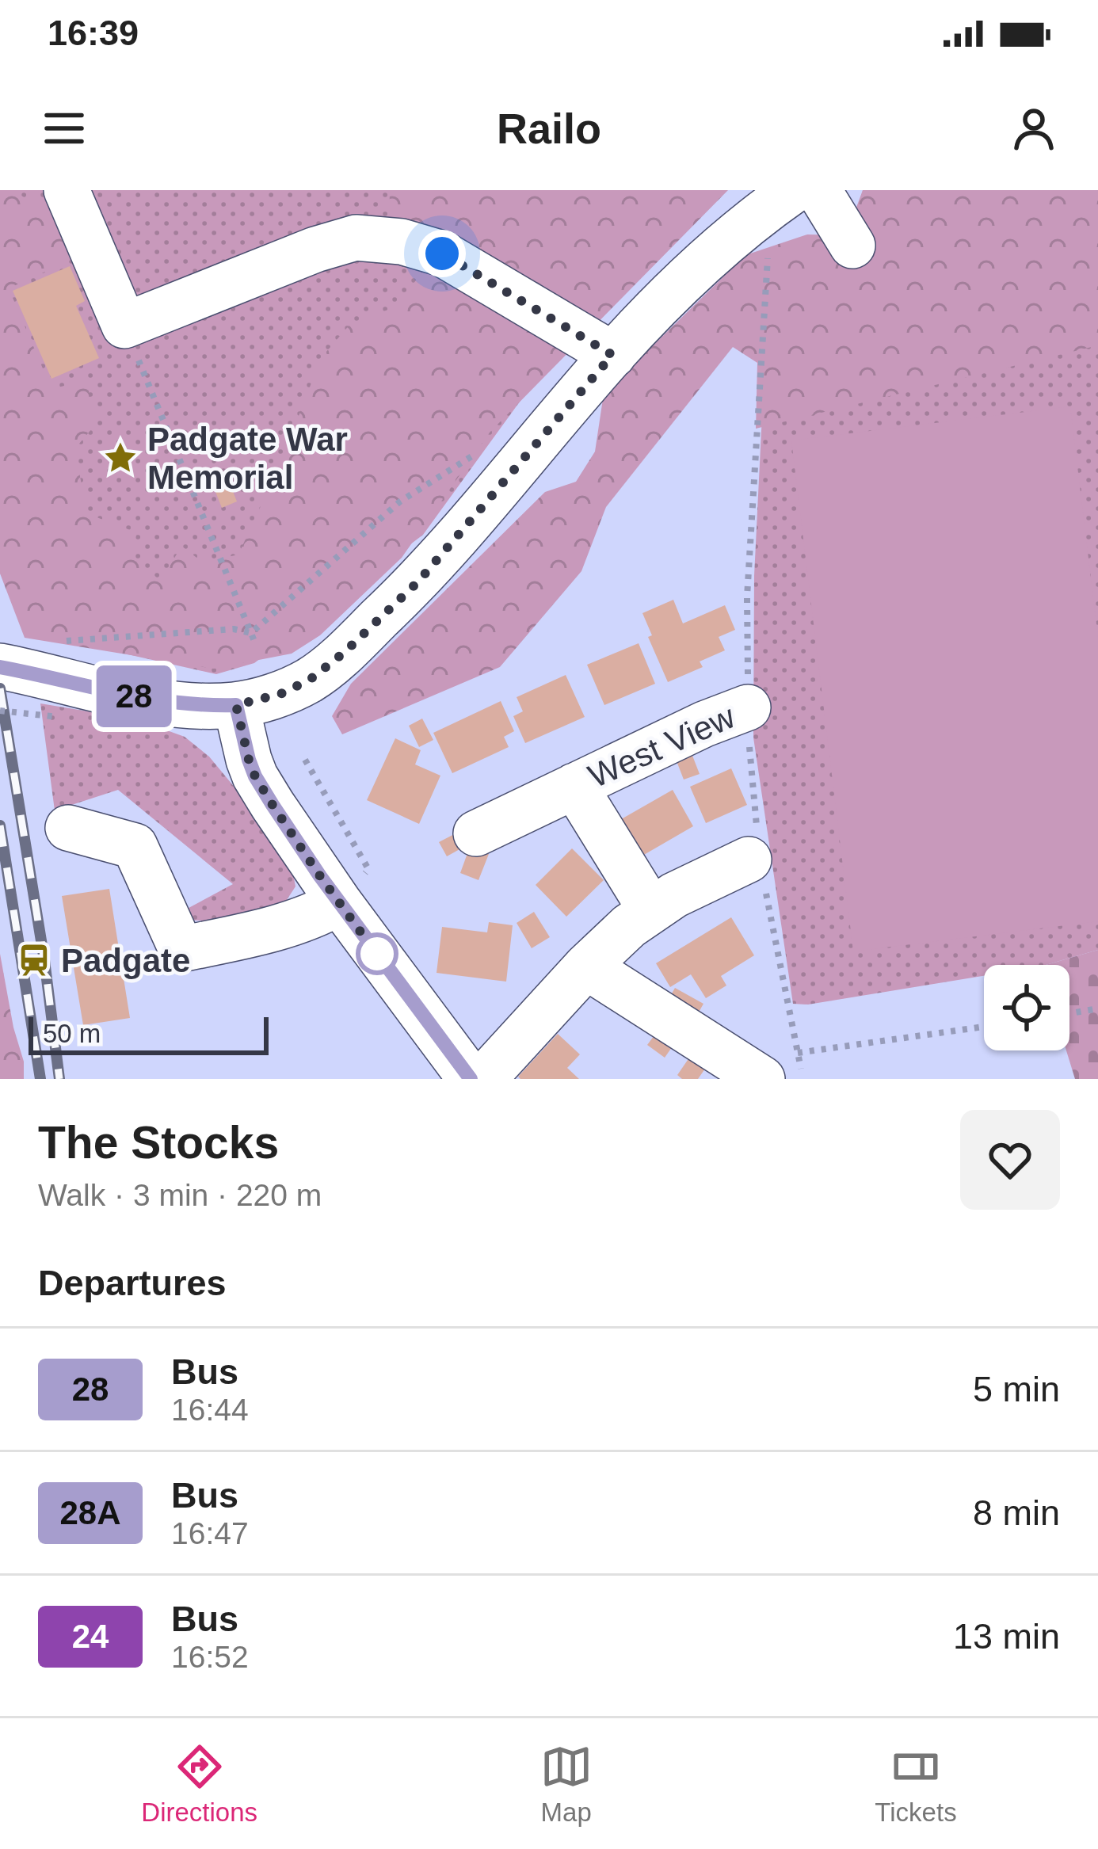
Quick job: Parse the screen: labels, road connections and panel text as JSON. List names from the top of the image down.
{
  "streets": {
    "street": ["West View"]
  },
  "places": {
    "place": ["Padgate War Memorial"],
    "station": ["Padgate"]
  },
  "lines": ["bus line 28"],
  "scale_bar": "50 m",
  "page": {
    "status": "16:39",
    "header": "Railo",
    "on_map": "28",
    "scale": "50 m",
    "heading": [
      ["The Stocks", "Walk · 3 min · 220 m"],
      "Departures"
    ],
    "list": [
      {
        "mark": "28",
        "name": "Bus",
        "note": "16:44",
        "value": "5 min"
      },
      {
        "mark": "28A",
        "name": "Bus",
        "note": "16:47",
        "value": "8 min"
      },
      {
        "mark": "24",
        "name": "Bus",
        "note": "16:52",
        "value": "13 min"
      }
    ],
    "tabs": ["Directions", "Map", "Tickets"]
  }
}
